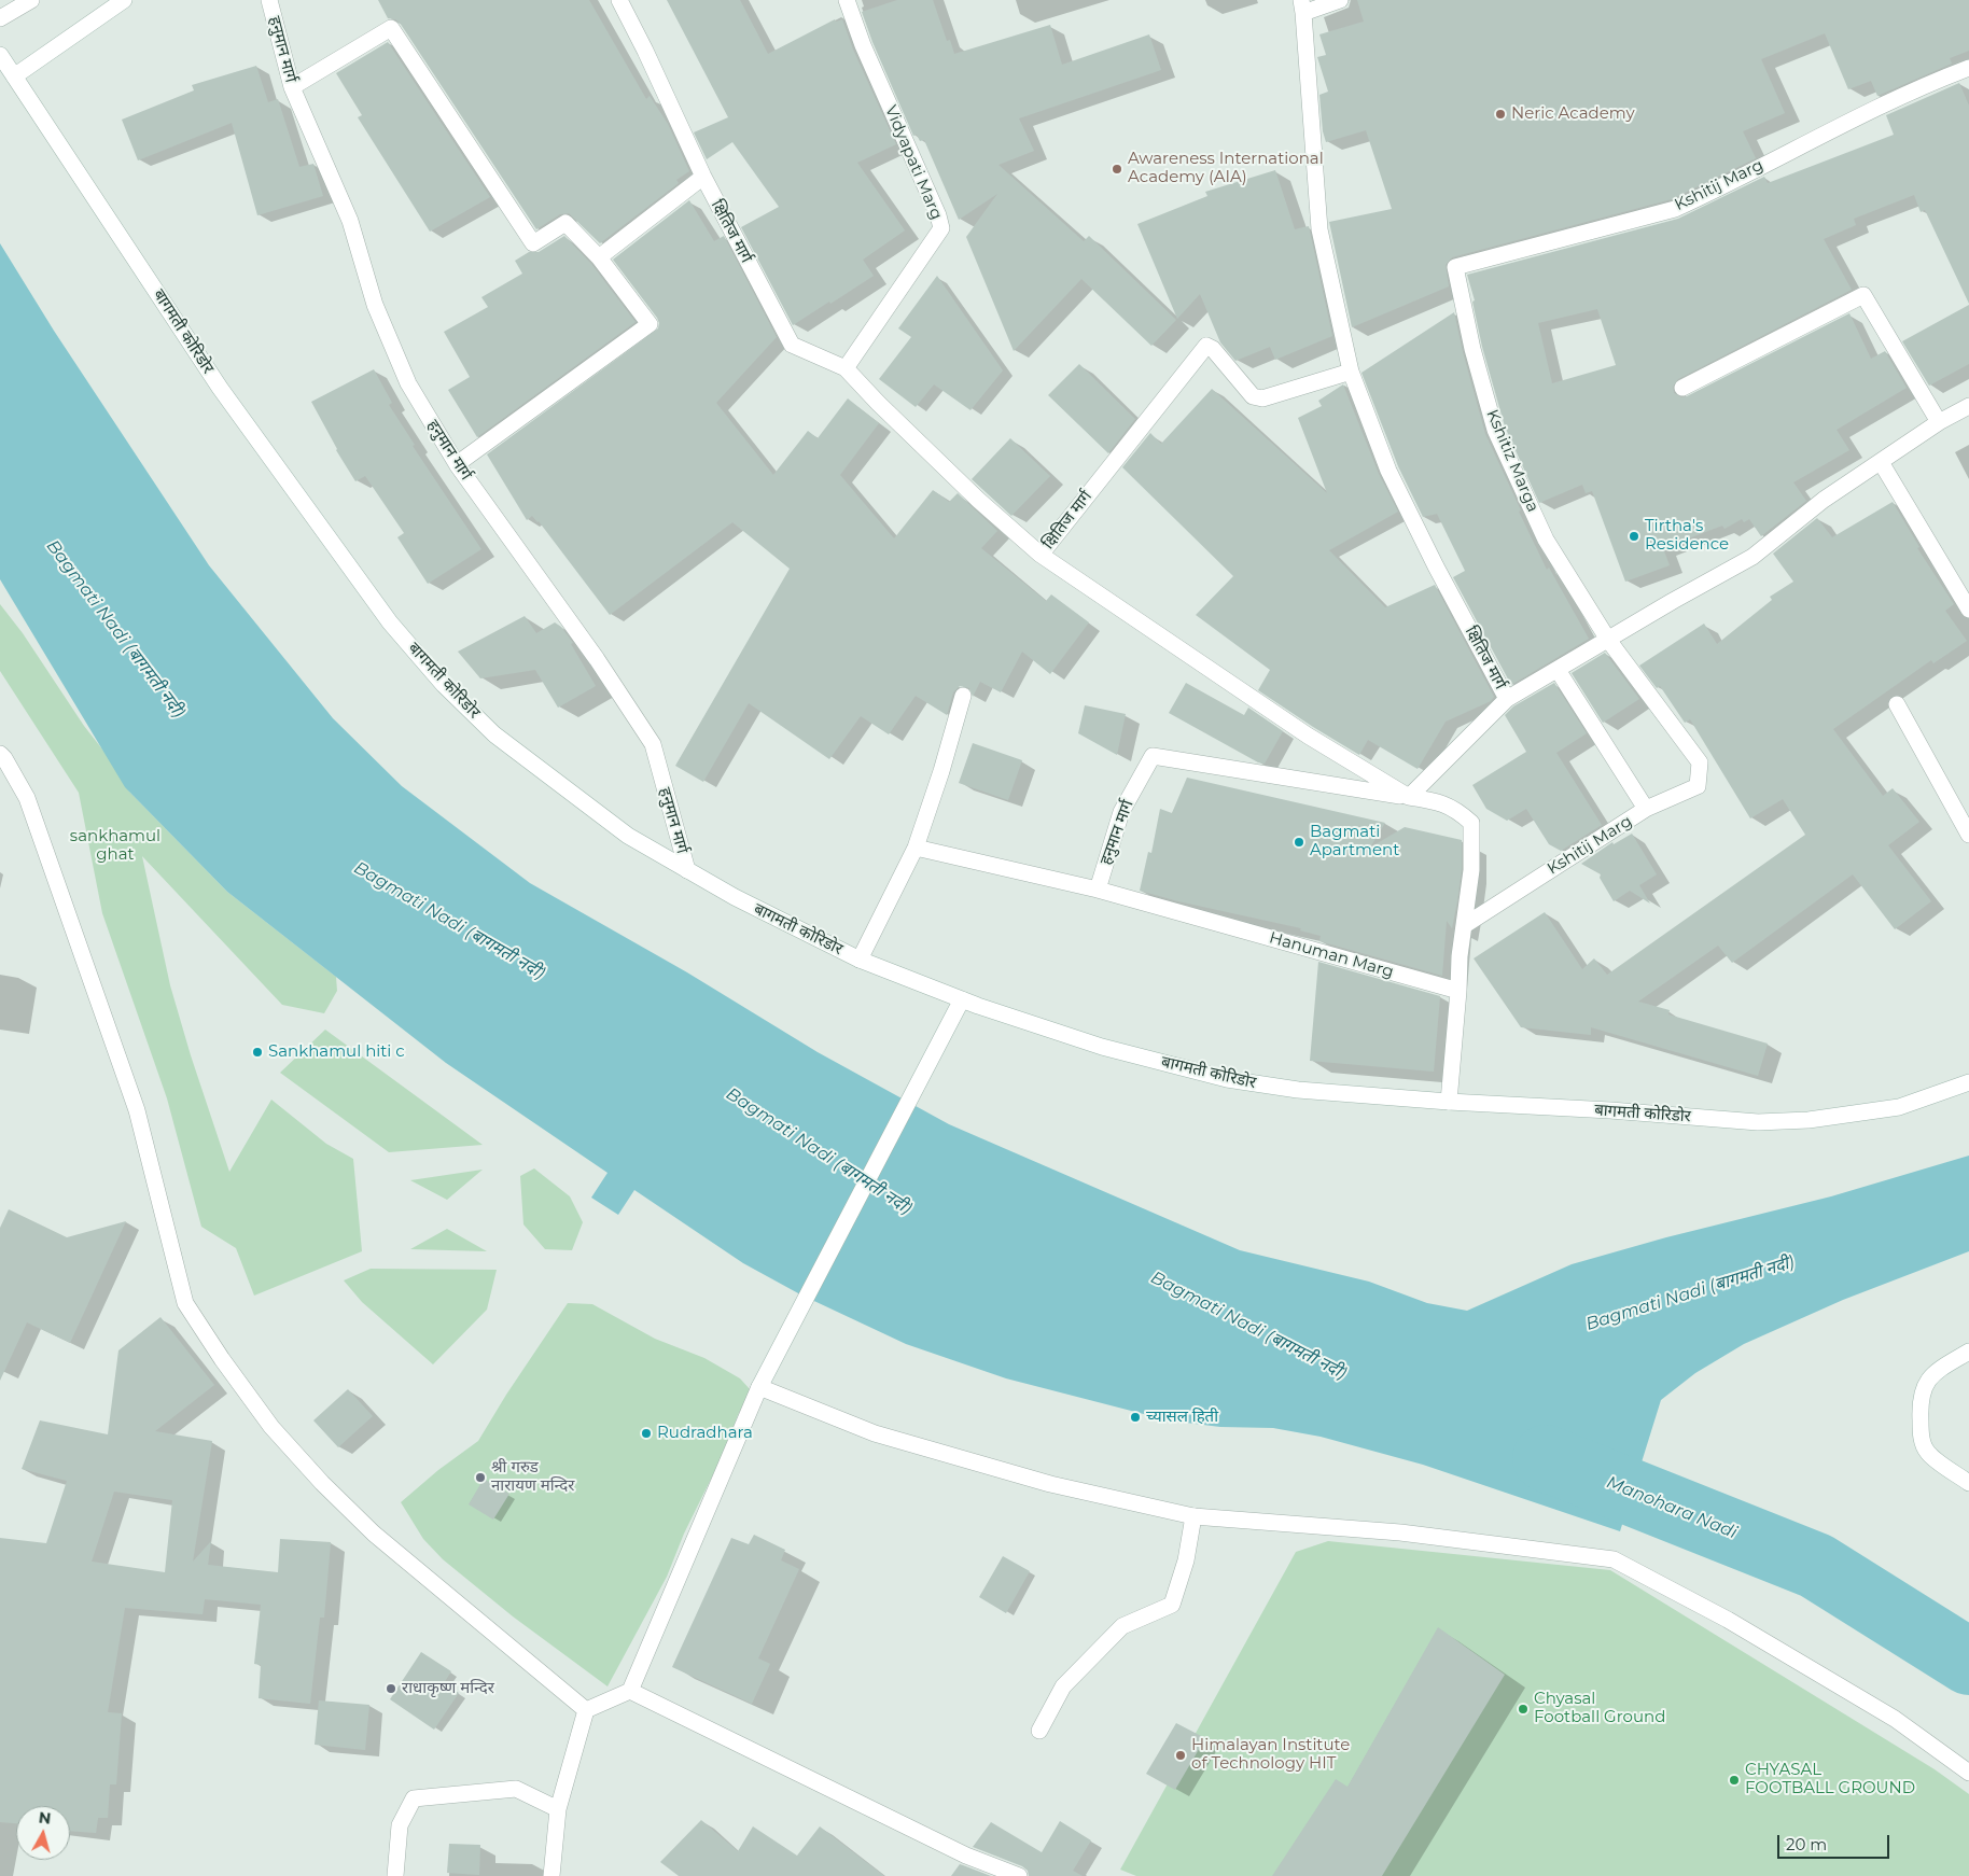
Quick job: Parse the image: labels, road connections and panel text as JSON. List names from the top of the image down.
{
  "streets": {
    "street": [
      "हनुमान मार्ग",
      "Vidyapati Marg",
      "Kshitij Marg",
      "क्षितिज मार्ग",
      "बागमती कोरिडोर",
      "Kshitiz Marga",
      "Hanuman Marg"
    ]
  },
  "crossings": [
    ["हनुमान मार्ग", "बागमती कोरिडोर"],
    ["हनुमान मार्ग", "Hanuman Marg"],
    ["Vidyapati Marg", "क्षितिज मार्ग"],
    ["Kshitij Marg", "Kshitiz Marga"]
  ],
  "water": ["Bagmati Nadi (बागमती नदी)", "Manohara Nadi"],
  "parks": ["sankhamul ghat"],
  "places": [
    "Neric Academy",
    "Awareness International Academy (AIA)",
    "Tirtha's Residence",
    "Bagmati Apartment",
    "Sankhamul hiti c",
    "च्यासल हिती",
    "Rudradhara",
    "श्री गरुड नारायण मन्दिर",
    "राधाकृष्ण मन्दिर",
    "Chyasal Football Ground",
    "Himalayan Institute of Technology HIT",
    "CHYASAL FOOTBALL GROUND"
  ],
  "scale_bar": "20 m",
  "north": "top"
}
